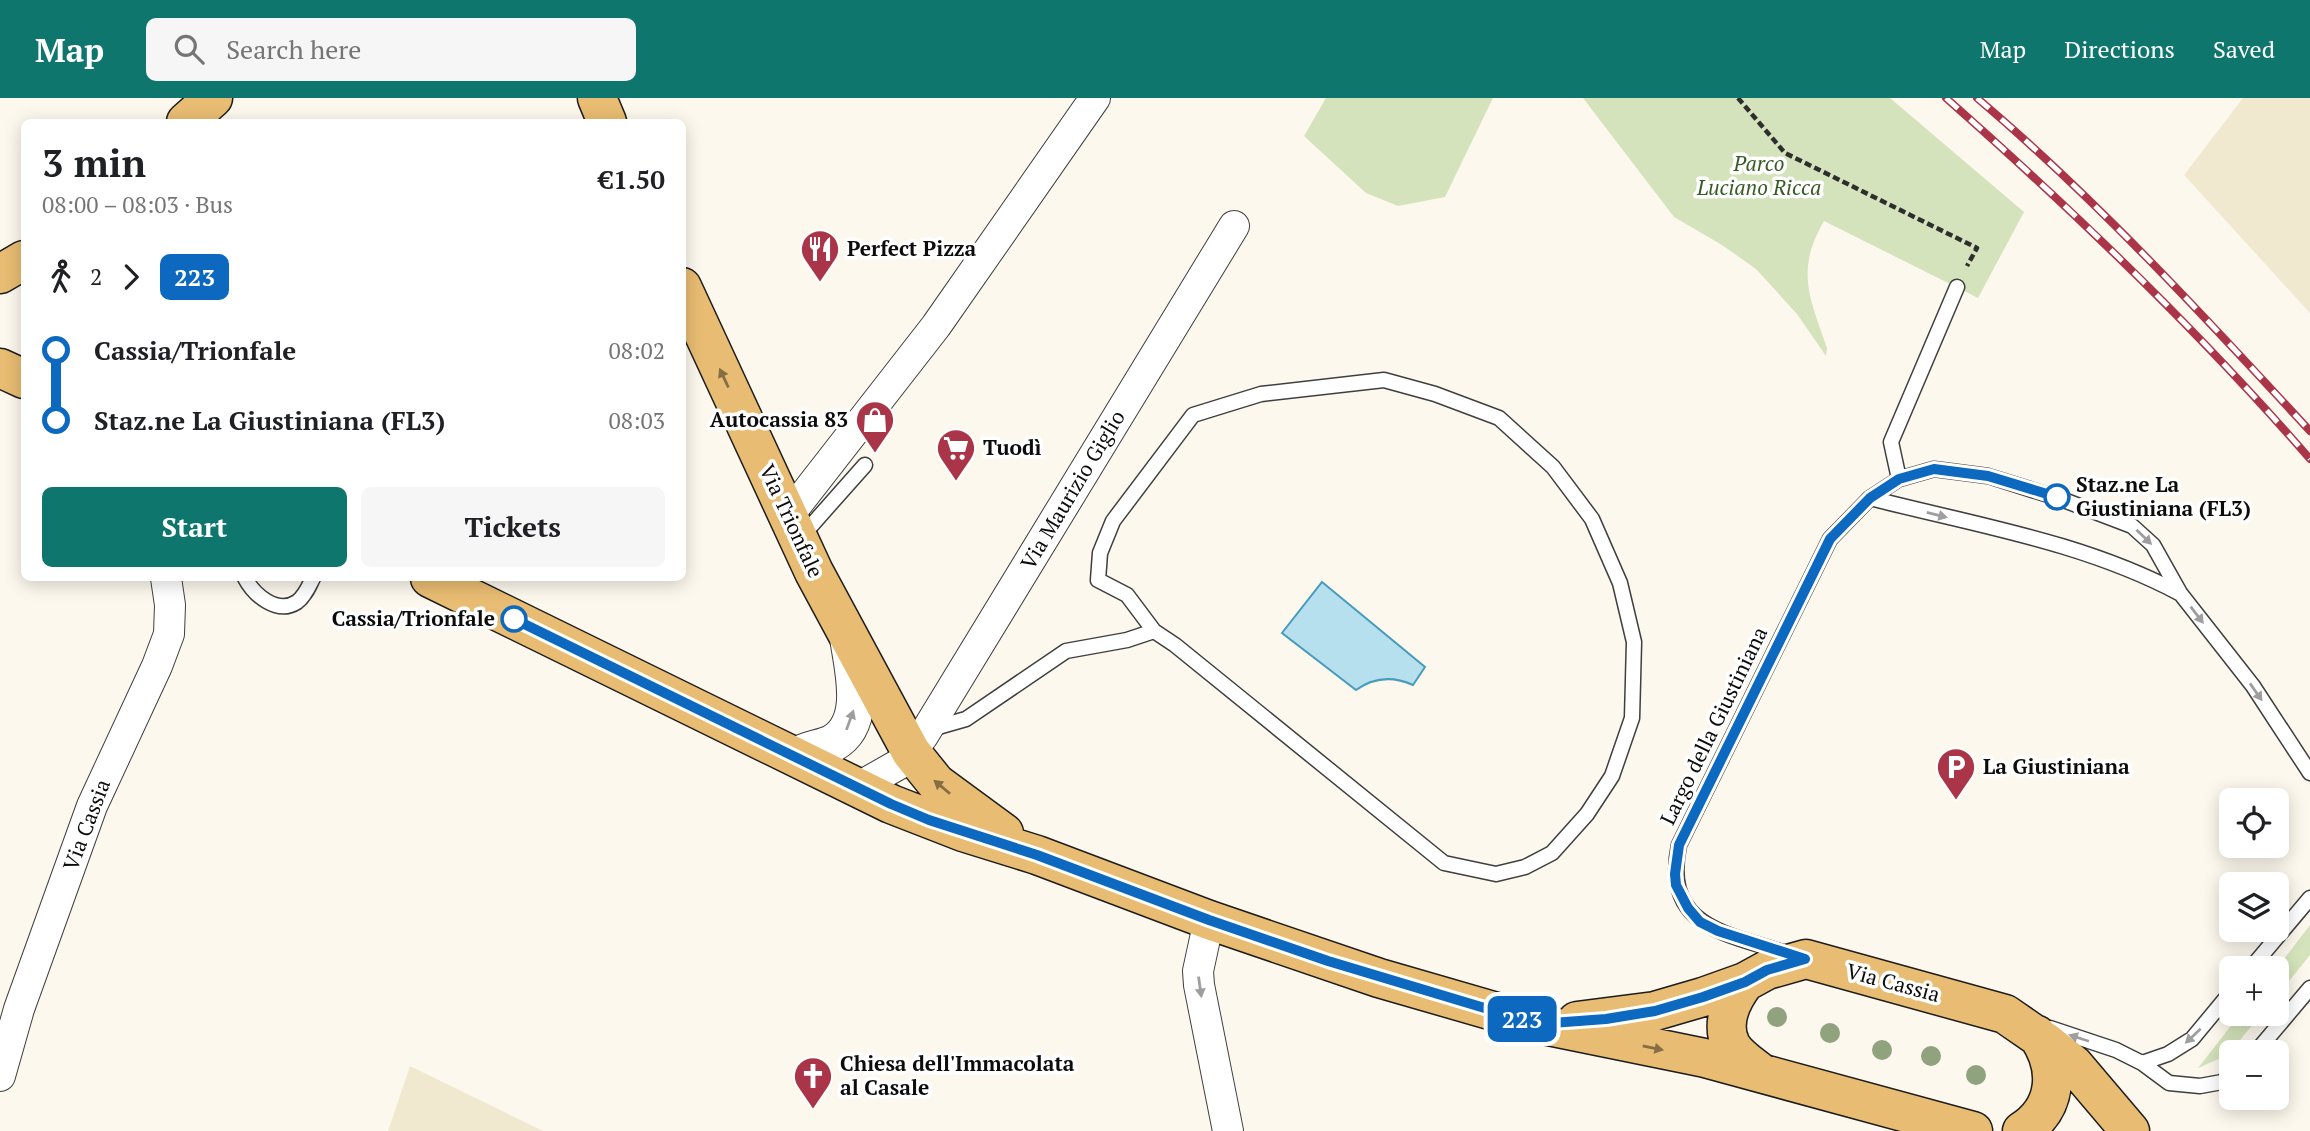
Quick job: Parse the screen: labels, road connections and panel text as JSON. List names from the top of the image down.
{
  "streets": {
    "main road": ["Via Trionfale", "Via Cassia"],
    "street": ["Via Maurizio Giglio"],
    "lane": ["Largo della Giustiniana"]
  },
  "crossings": [
    ["Via Maurizio Giglio", "Via Trionfale"],
    ["Largo della Giustiniana", "Via Cassia"]
  ],
  "one_way": ["Via Trionfale", "Largo della Giustiniana"],
  "parks": ["Parco Luciano Ricca"],
  "places": {
    "restaurant": ["Perfect Pizza"],
    "shop": ["Autocassia 83"],
    "supermarket": ["Tuodì"],
    "other": ["Staz.ne La Giustiniana (FL3)", "Cassia/Trionfale"],
    "parking": ["La Giustiniana"],
    "church": ["Chiesa dell'Immacolata al Casale"]
  },
  "lines": ["bus line 223"],
  "page": {
    "header": "Map",
    "search": "Search here",
    "nav": ["Map", "Directions", "Saved"],
    "on_map": "223",
    "heading": ["3 min", "08:00 – 08:03 · Bus", "€1.50"],
    "legs": ["2", "223"],
    "list": [
      {
        "name": "Cassia/Trionfale",
        "value": "08:02"
      },
      {
        "name": "Staz.ne La Giustiniana (FL3)",
        "value": "08:03"
      }
    ],
    "buttons": ["Start", "Tickets"],
    "map_buttons": ["+", "−"]
  }
}
